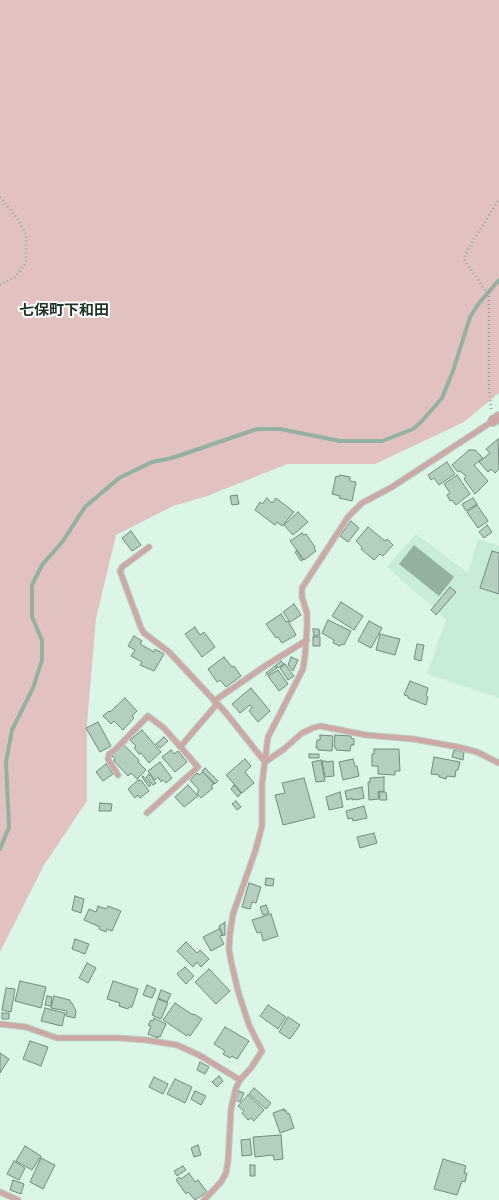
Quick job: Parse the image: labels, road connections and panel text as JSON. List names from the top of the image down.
{
  "districts": ["七保町下和田"]
}
